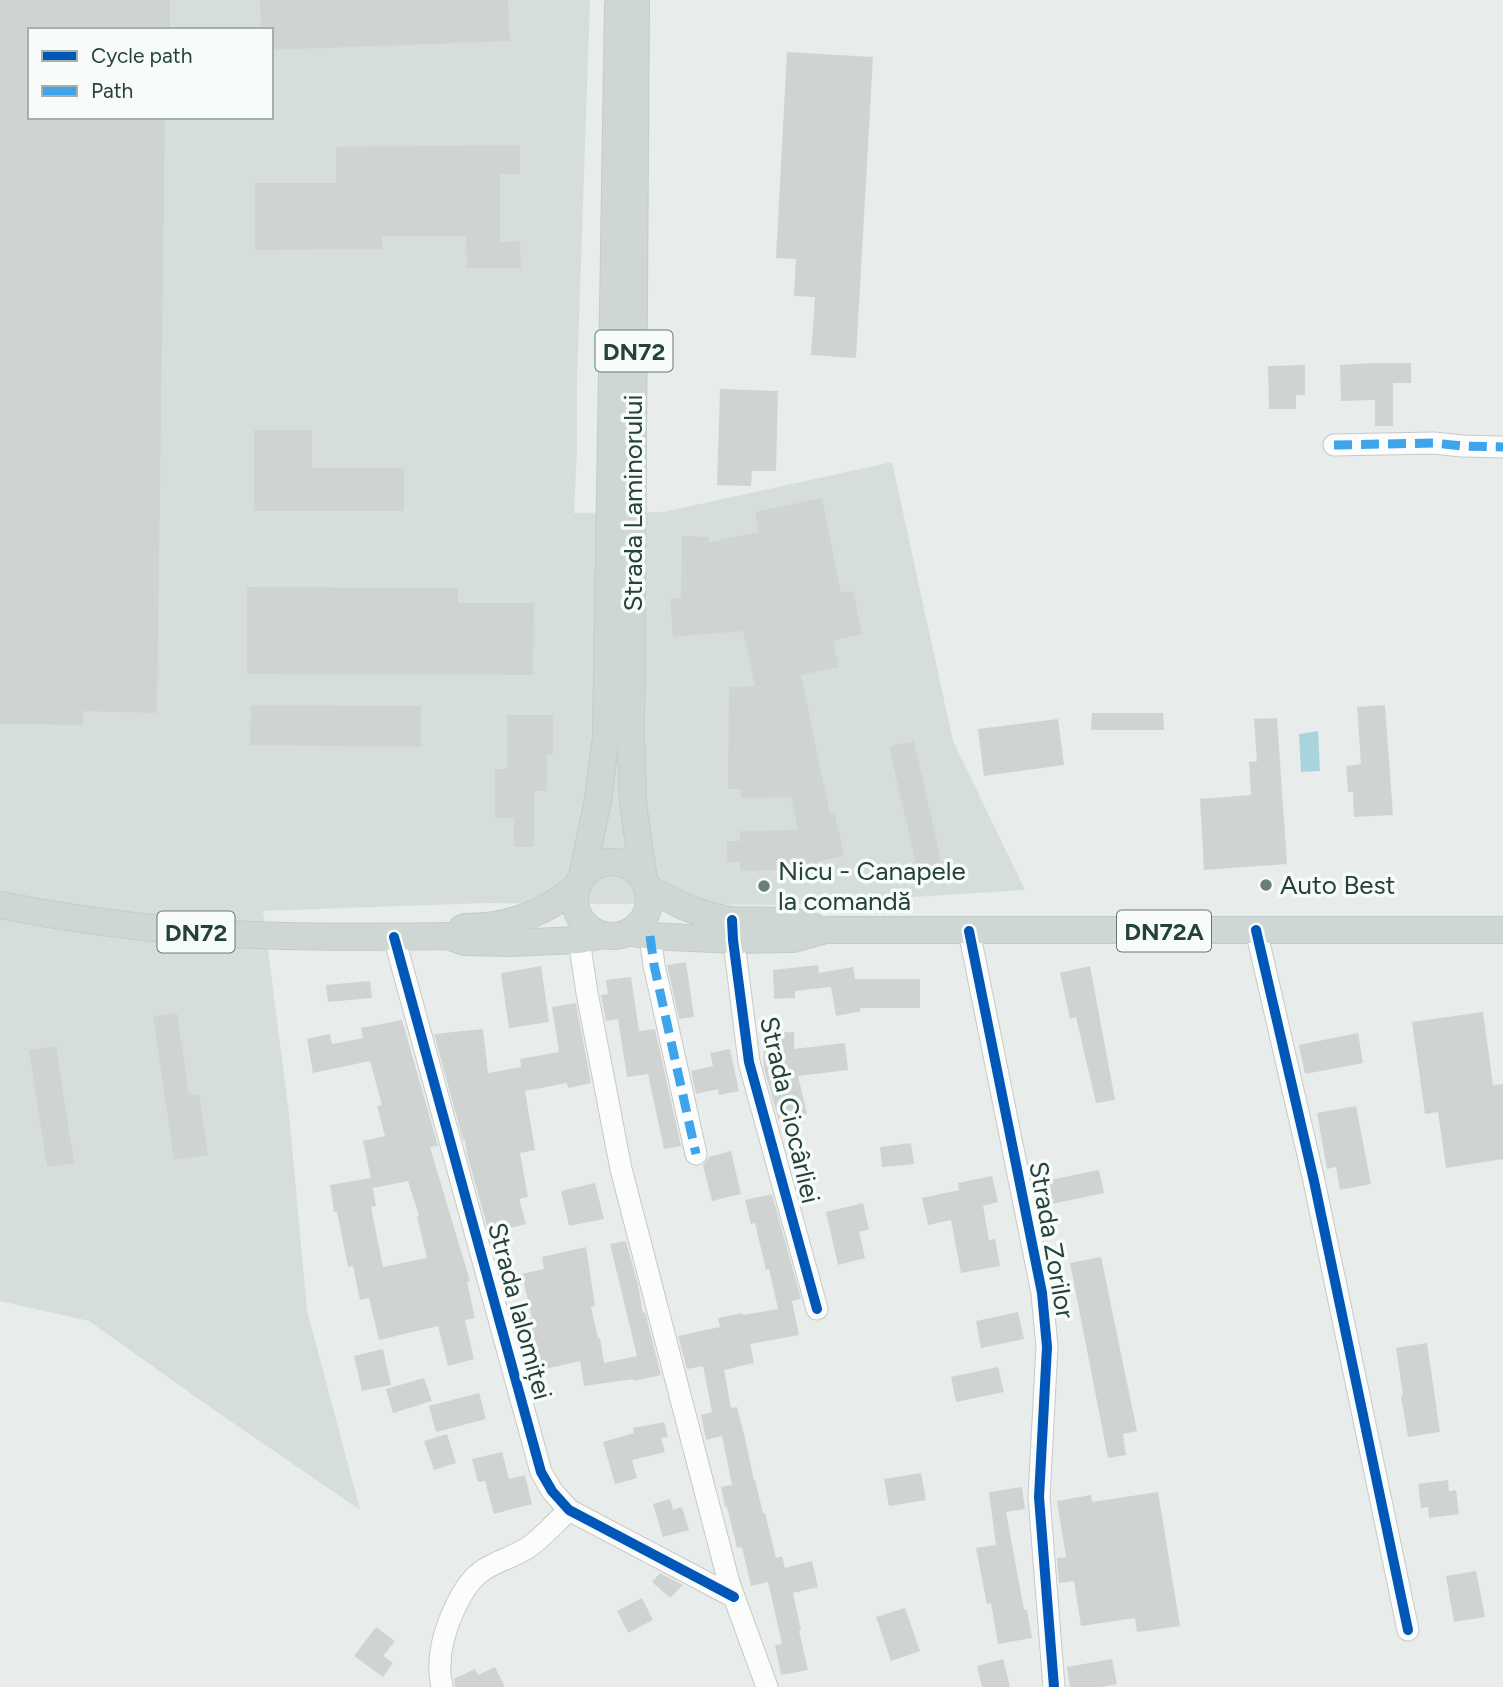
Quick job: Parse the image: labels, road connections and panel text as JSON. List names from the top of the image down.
{
  "streets": {
    "main road": ["DN72", "Strada Laminorului", "DN72A"],
    "street": ["Strada Ciocârliei", "Strada Zorilor", "Strada Ialomiței"]
  },
  "crossings": [
    ["DN72", "Strada Laminorului"],
    ["DN72", "DN72A"],
    ["DN72", "Strada Ialomiței"],
    ["Strada Laminorului", "DN72A"],
    ["DN72A", "Strada Ciocârliei"],
    ["DN72A", "Strada Zorilor"]
  ],
  "places": ["Auto Best", "Nicu - Canapele la comandă"],
  "legend": ["Cycle path", "Path"]
}
